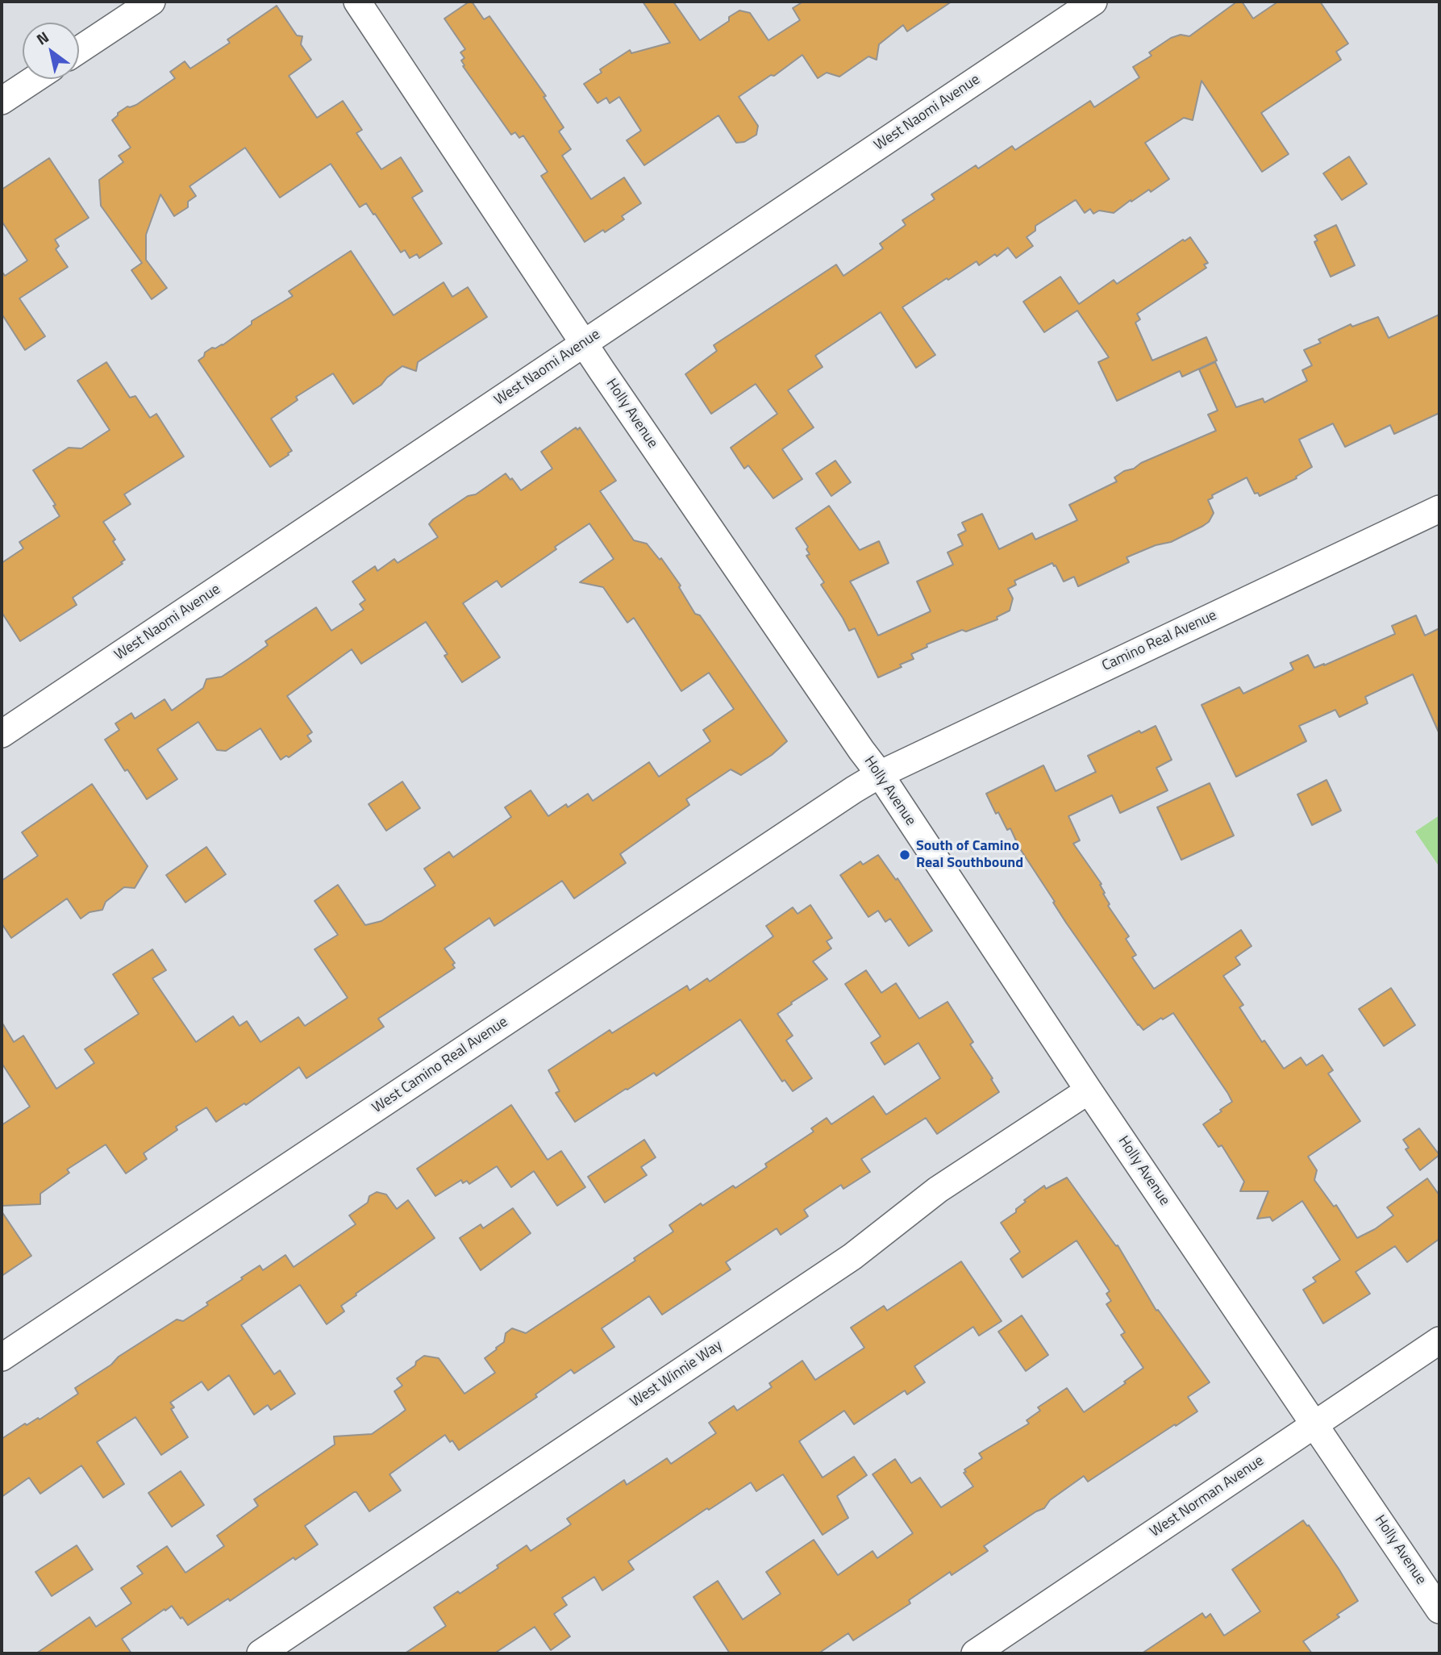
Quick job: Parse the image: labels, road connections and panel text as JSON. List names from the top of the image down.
{
  "streets": {
    "street": [
      "West Naomi Avenue",
      "Holly Avenue",
      "Camino Real Avenue",
      "West Camino Real Avenue",
      "West Winnie Way",
      "West Norman Avenue"
    ]
  },
  "crossings": [
    ["West Naomi Avenue", "Holly Avenue"],
    ["Holly Avenue", "Camino Real Avenue"],
    ["Holly Avenue", "West Camino Real Avenue"],
    ["Holly Avenue", "West Winnie Way"],
    ["Holly Avenue", "West Norman Avenue"],
    ["Camino Real Avenue", "West Camino Real Avenue"]
  ],
  "places": ["South of Camino Real Southbound"],
  "north": "top left"
}
